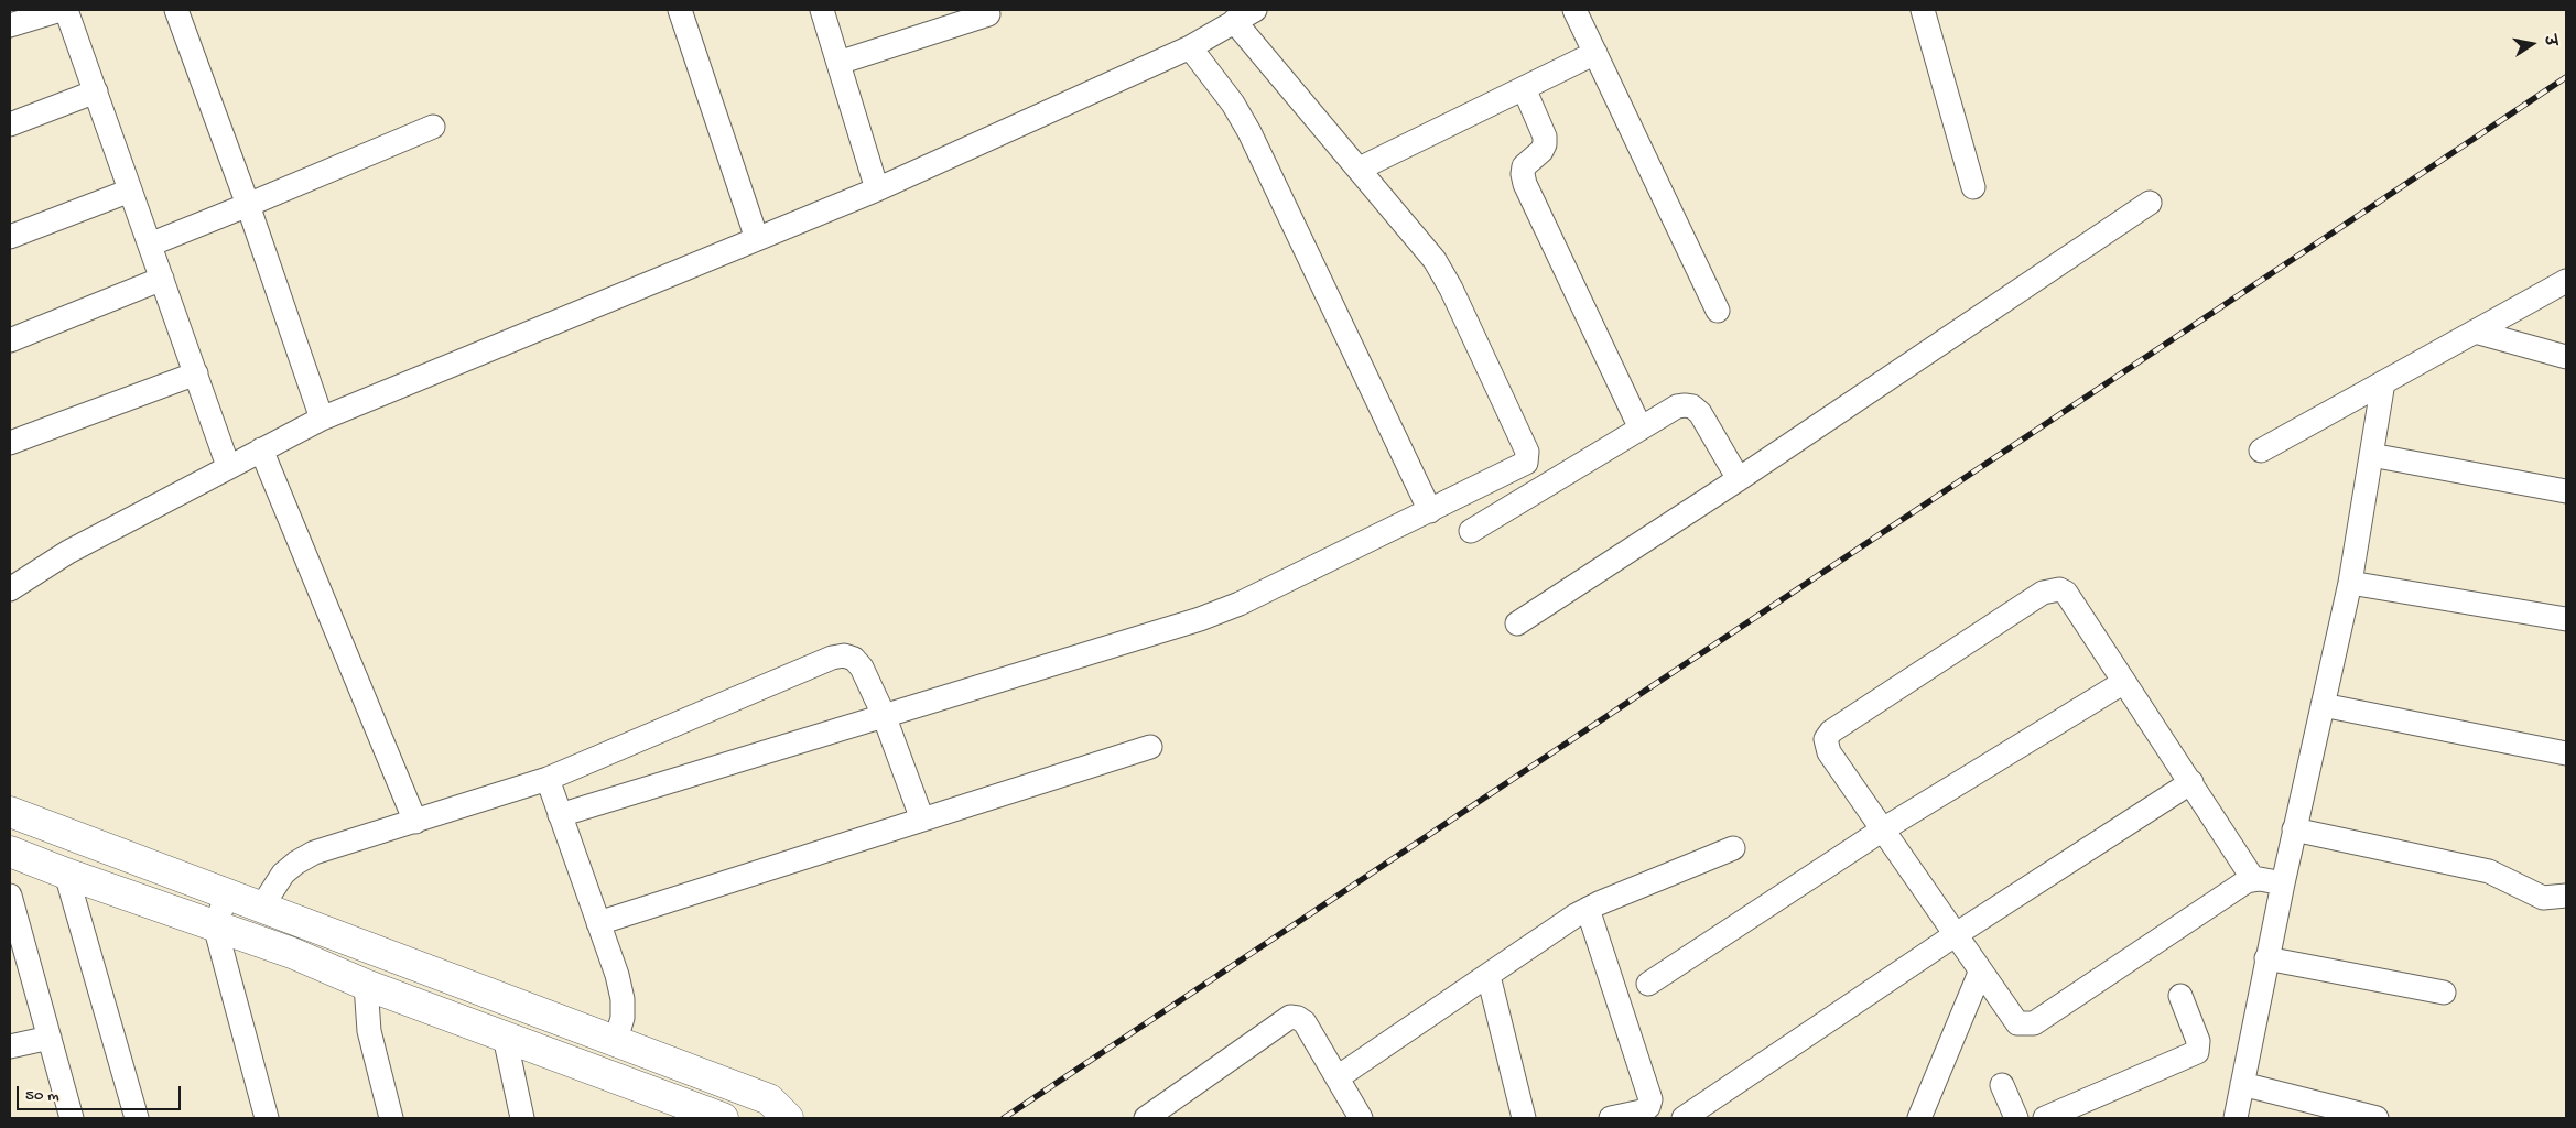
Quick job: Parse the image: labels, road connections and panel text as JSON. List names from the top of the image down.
{
  "scale_bar": "50 m",
  "north": "right"
}
